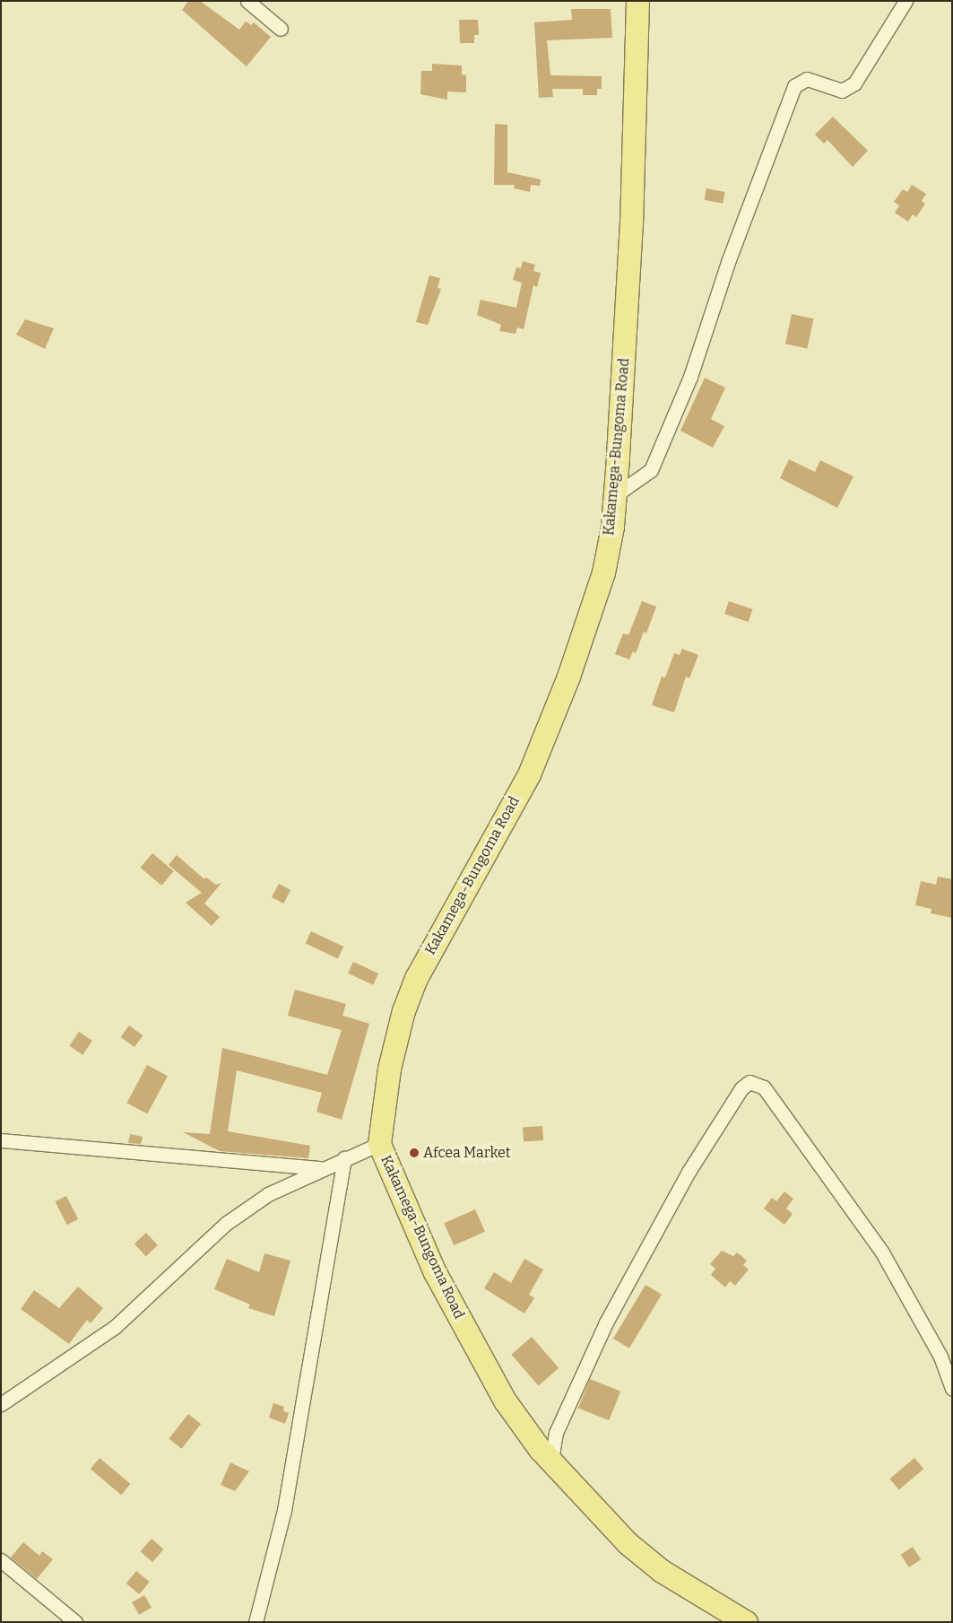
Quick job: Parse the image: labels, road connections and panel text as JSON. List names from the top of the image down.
{
  "streets": {
    "main road": ["Kakamega-Bungoma Road"]
  },
  "places": ["Afcea Market"]
}
